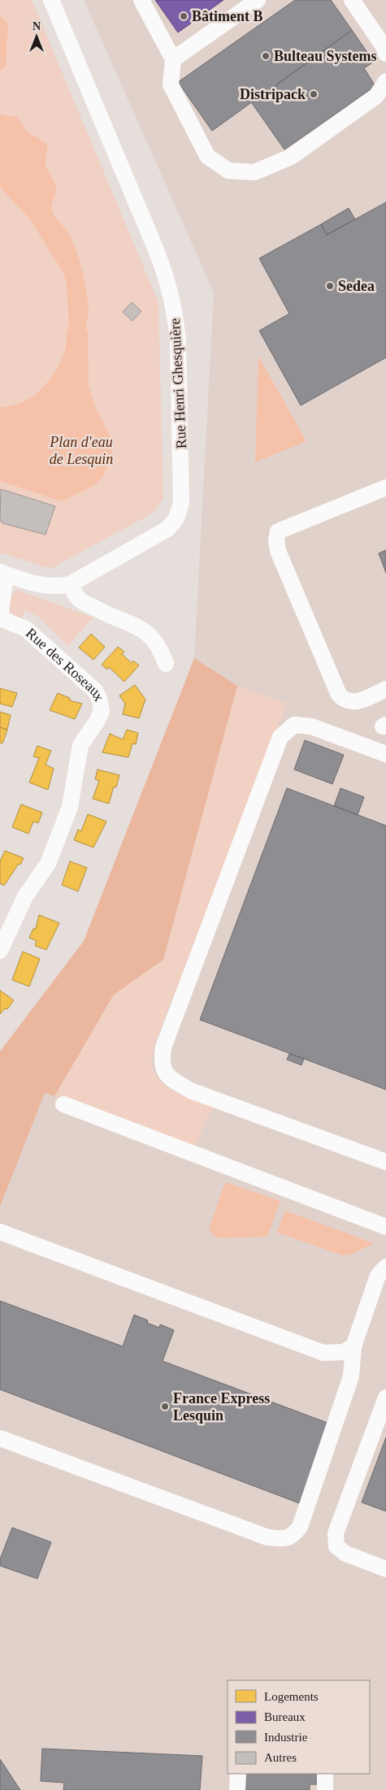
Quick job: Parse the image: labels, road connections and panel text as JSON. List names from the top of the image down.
{
  "streets": {
    "street": ["Rue Henri Ghesquière", "Rue des Roseaux"]
  },
  "parks": ["Plan d'eau de Lesquin"],
  "places": [
    "Bâtiment B",
    "Bulteau Systems",
    "Distripack",
    "Sedea",
    "France Express Lesquin"
  ],
  "legend": [
    "Logements",
    "Bureaux",
    "Industrie",
    "Autres"
  ],
  "north": "top"
}
